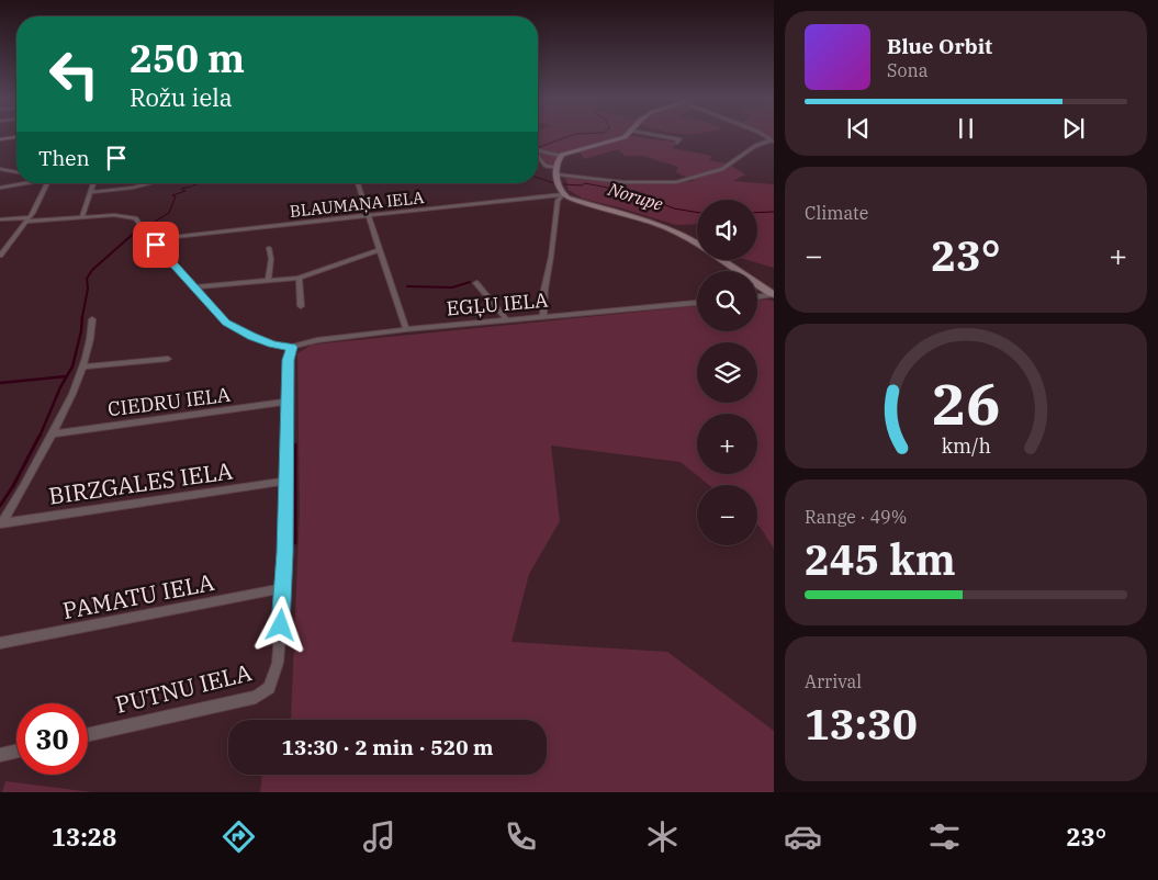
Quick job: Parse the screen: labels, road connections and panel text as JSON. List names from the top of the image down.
{
  "streets": {
    "street": [
      "BLAUMAŅA IELA",
      "EGĻU IELA",
      "CIEDRU IELA",
      "BIRZGALES IELA",
      "PAMATU IELA",
      "PUTNU IELA"
    ]
  },
  "crossings": [
    ["PAMATU IELA", "PUTNU IELA"]
  ],
  "water": ["Norupe"],
  "page": {
    "turn": ["250 m", "Rožu iela"],
    "song": ["Blue Orbit", "Sona"],
    "then": "Then",
    "tile": [
      "Climate",
      ["Range · 49%", "245 km"],
      ["Arrival", "13:30"]
    ],
    "map_buttons": ["+", "−"],
    "heat": ["−", "23°", "+"],
    "limit": "30",
    "trip": "13:30 · 2 min · 520 m",
    "tabs": ["13:28", "23°"],
    "gauge": ["26", "km/h"]
  }
}
